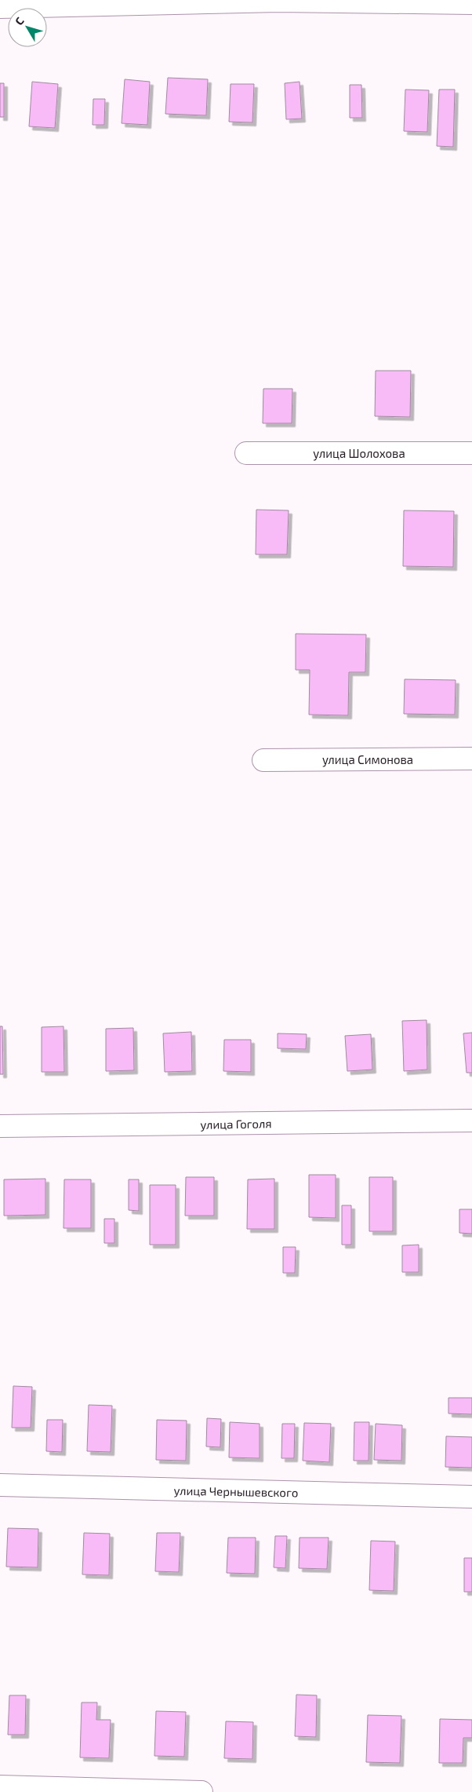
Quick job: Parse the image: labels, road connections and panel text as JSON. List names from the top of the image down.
{
  "streets": {
    "street": [
      "улица Шолохова",
      "улица Симонова",
      "улица Гоголя",
      "улица Чернышевского"
    ]
  },
  "north": "top left"
}
